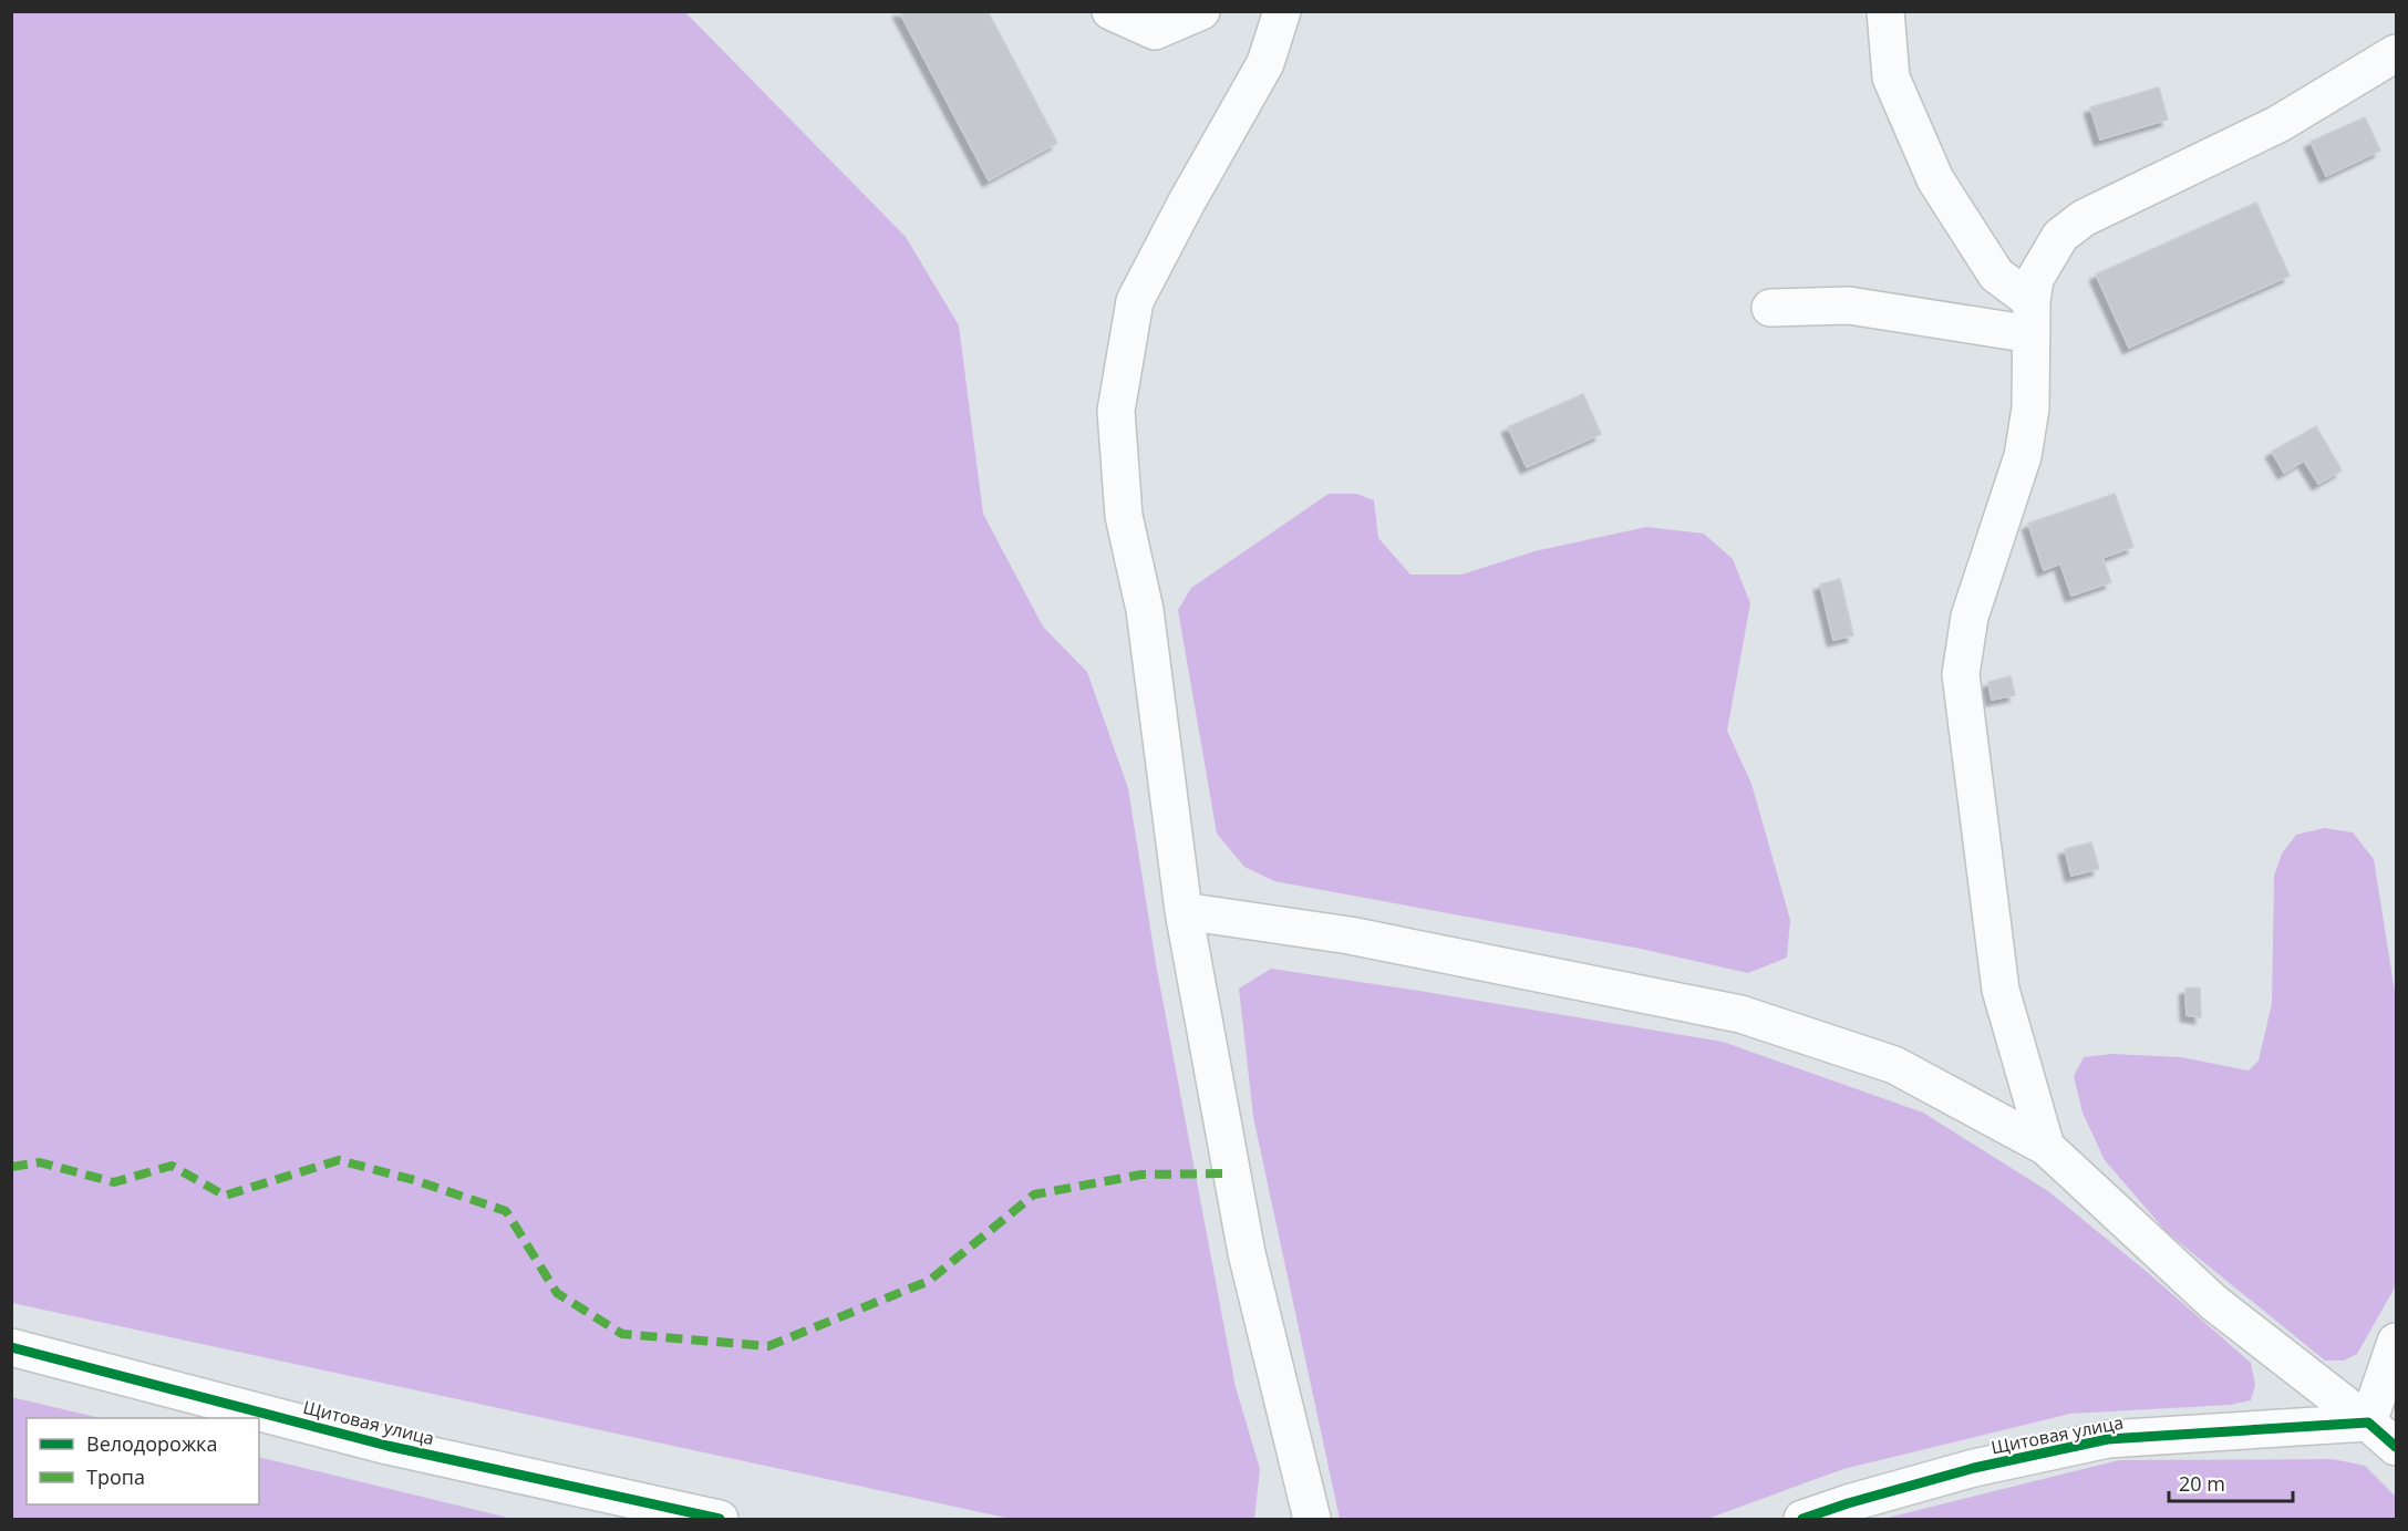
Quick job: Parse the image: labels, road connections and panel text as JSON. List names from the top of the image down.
{
  "streets": {
    "street": ["Щитовая улица"]
  },
  "legend": ["Велодорожка", "Тропа"],
  "scale_bar": "20 m"
}
